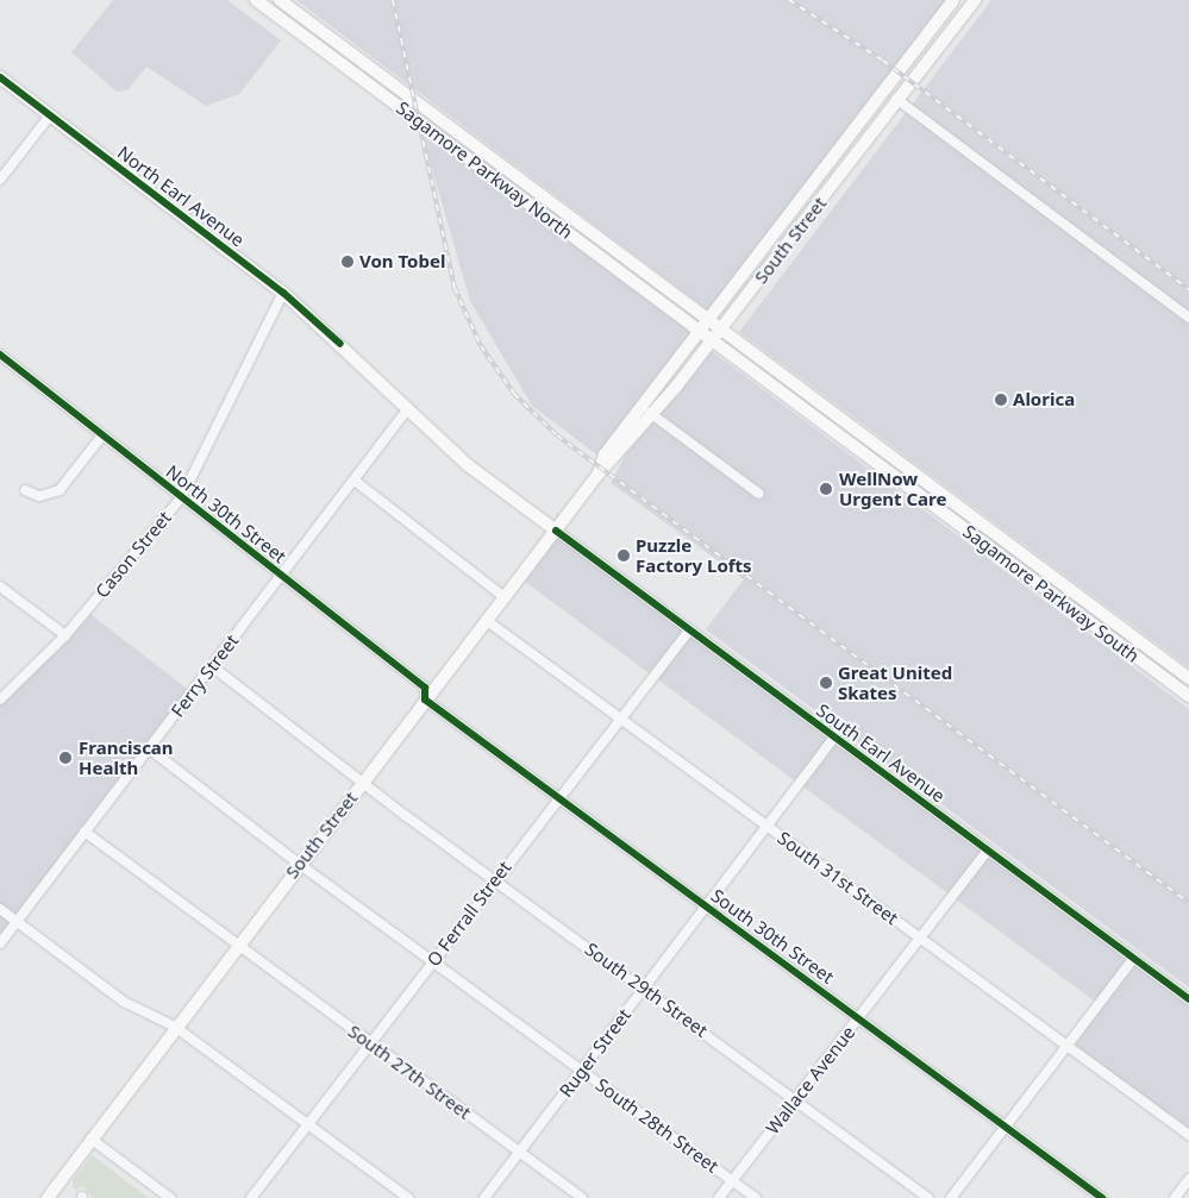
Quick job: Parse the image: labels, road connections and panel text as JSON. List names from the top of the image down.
{
  "streets": {
    "main road": [
      "Sagamore Parkway North",
      "North Earl Avenue",
      "South Street",
      "Sagamore Parkway South"
    ],
    "street": [
      "North 30th Street",
      "Cason Street",
      "Ferry Street",
      "South Earl Avenue",
      "South 31st Street",
      "O Ferrall Street",
      "South 30th Street",
      "South 29th Street",
      "Ruger Street",
      "South 27th Street",
      "Wallace Avenue",
      "South 28th Street"
    ]
  },
  "crossings": [
    ["Sagamore Parkway North", "South Street"],
    ["Sagamore Parkway North", "Sagamore Parkway South"],
    ["North Earl Avenue", "South Street"],
    ["North Earl Avenue", "Cason Street"],
    ["North Earl Avenue", "Ferry Street"],
    ["North Earl Avenue", "South Earl Avenue"],
    ["South Street", "North 30th Street"],
    ["South Street", "Sagamore Parkway South"],
    ["South Street", "South Earl Avenue"],
    ["South Street", "South 31st Street"],
    ["South Street", "South 30th Street"],
    ["South Street", "South 29th Street"],
    ["South Street", "South 27th Street"],
    ["South Street", "South 28th Street"],
    ["North 30th Street", "Cason Street"],
    ["North 30th Street", "Ferry Street"],
    ["North 30th Street", "South 30th Street"],
    ["Ferry Street", "South 29th Street"],
    ["Ferry Street", "South 27th Street"],
    ["Ferry Street", "South 28th Street"],
    ["South Earl Avenue", "O Ferrall Street"],
    ["South Earl Avenue", "Ruger Street"],
    ["South Earl Avenue", "Wallace Avenue"],
    ["South 31st Street", "O Ferrall Street"],
    ["South 31st Street", "Ruger Street"],
    ["South 31st Street", "Wallace Avenue"],
    ["O Ferrall Street", "South 30th Street"],
    ["O Ferrall Street", "South 29th Street"],
    ["O Ferrall Street", "South 27th Street"],
    ["O Ferrall Street", "South 28th Street"],
    ["South 30th Street", "Ruger Street"],
    ["South 30th Street", "Wallace Avenue"],
    ["South 29th Street", "Ruger Street"],
    ["South 29th Street", "Wallace Avenue"],
    ["Ruger Street", "South 27th Street"],
    ["Ruger Street", "South 28th Street"],
    ["Wallace Avenue", "South 28th Street"]
  ],
  "places": [
    "Von Tobel",
    "Alorica",
    "WellNow Urgent Care",
    "Puzzle Factory Lofts",
    "Great United Skates",
    "Franciscan Health"
  ]
}
